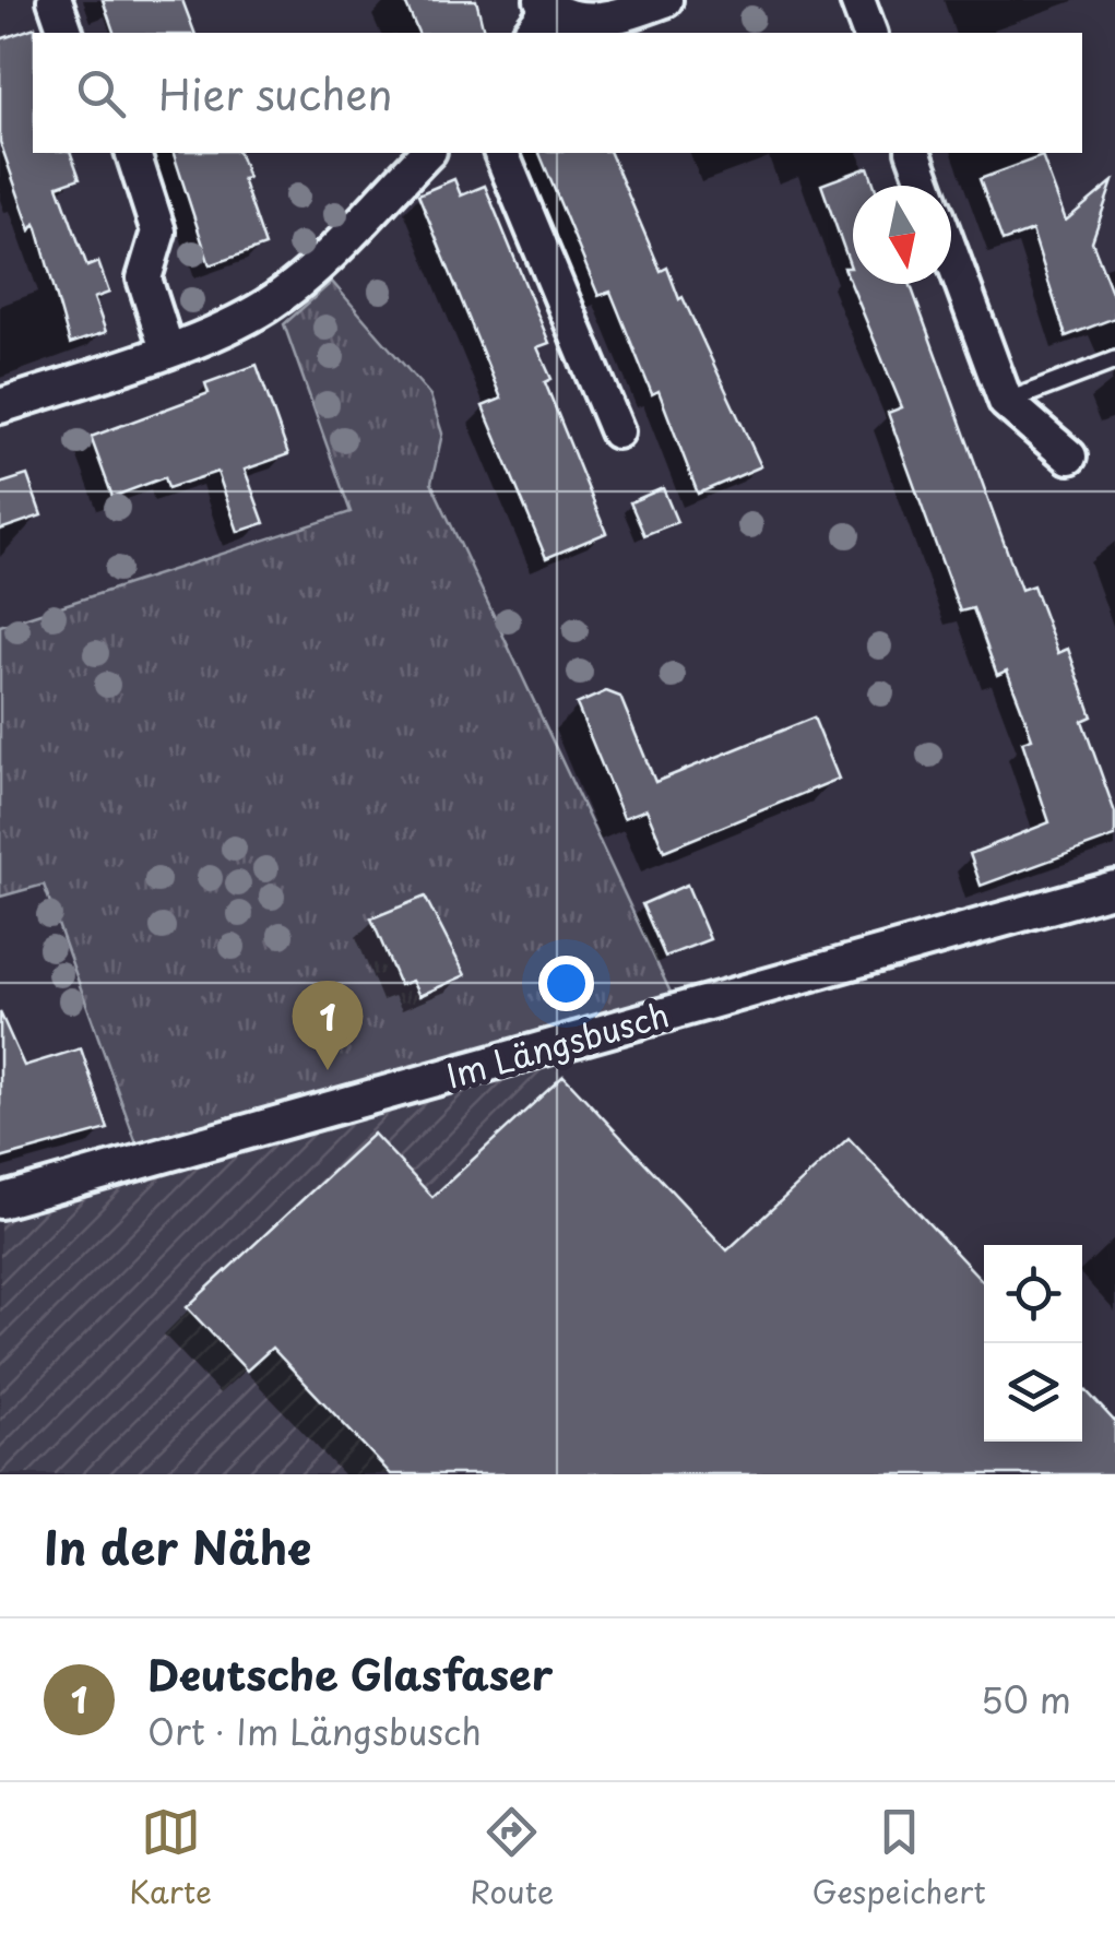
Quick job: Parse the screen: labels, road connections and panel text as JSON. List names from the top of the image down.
{
  "streets": {
    "street": ["Im Längsbusch"]
  },
  "north": "bottom",
  "page": {
    "search": "Hier suchen",
    "pins": "1",
    "heading": "In der Nähe",
    "list": [
      {
        "mark": "1",
        "name": "Deutsche Glasfaser",
        "note": "Ort · Im Längsbusch",
        "value": "50 m"
      }
    ],
    "nav": ["Karte", "Route", "Gespeichert"]
  }
}
